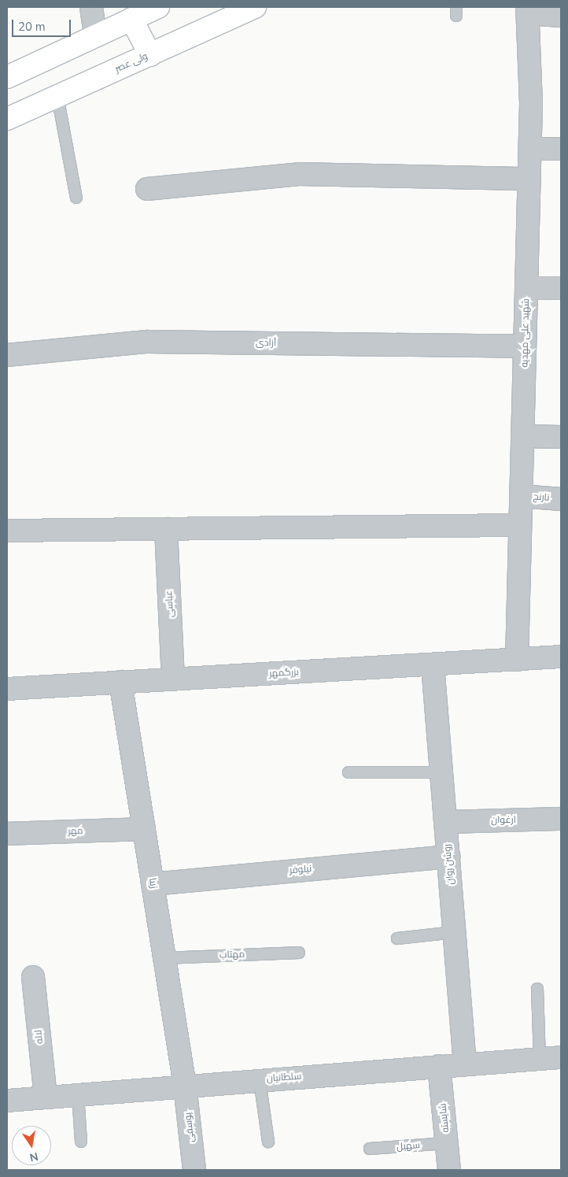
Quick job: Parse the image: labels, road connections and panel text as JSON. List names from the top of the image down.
{
  "streets": {
    "main road": ["ولی عصر"],
    "street": [
      "شهید علی مهدیه",
      "آزادی",
      "نارنج",
      "عباسی",
      "بزرگمهر",
      "ارغوان",
      "مهر",
      "روشن روان",
      "نیلوفر",
      "زیبا",
      "لاله",
      "سلطانیان",
      "شایسته",
      "یوسفی"
    ],
    "lane": ["مهتاب", "سهیل"]
  },
  "crossings": [
    ["شهید علی مهدیه", "آزادی"],
    ["شهید علی مهدیه", "نارنج"],
    ["شهید علی مهدیه", "بزرگمهر"],
    ["عباسی", "بزرگمهر"],
    ["بزرگمهر", "روشن روان"],
    ["بزرگمهر", "زیبا"],
    ["ارغوان", "روشن روان"],
    ["مهر", "زیبا"],
    ["روشن روان", "نیلوفر"],
    ["روشن روان", "سلطانیان"],
    ["نیلوفر", "زیبا"],
    ["زیبا", "مهتاب"],
    ["زیبا", "سلطانیان"],
    ["زیبا", "یوسفی"],
    ["لاله", "سلطانیان"],
    ["سلطانیان", "شایسته"],
    ["سلطانیان", "یوسفی"],
    ["شایسته", "سهیل"]
  ],
  "scale_bar": "20 m",
  "north": "bottom"
}
